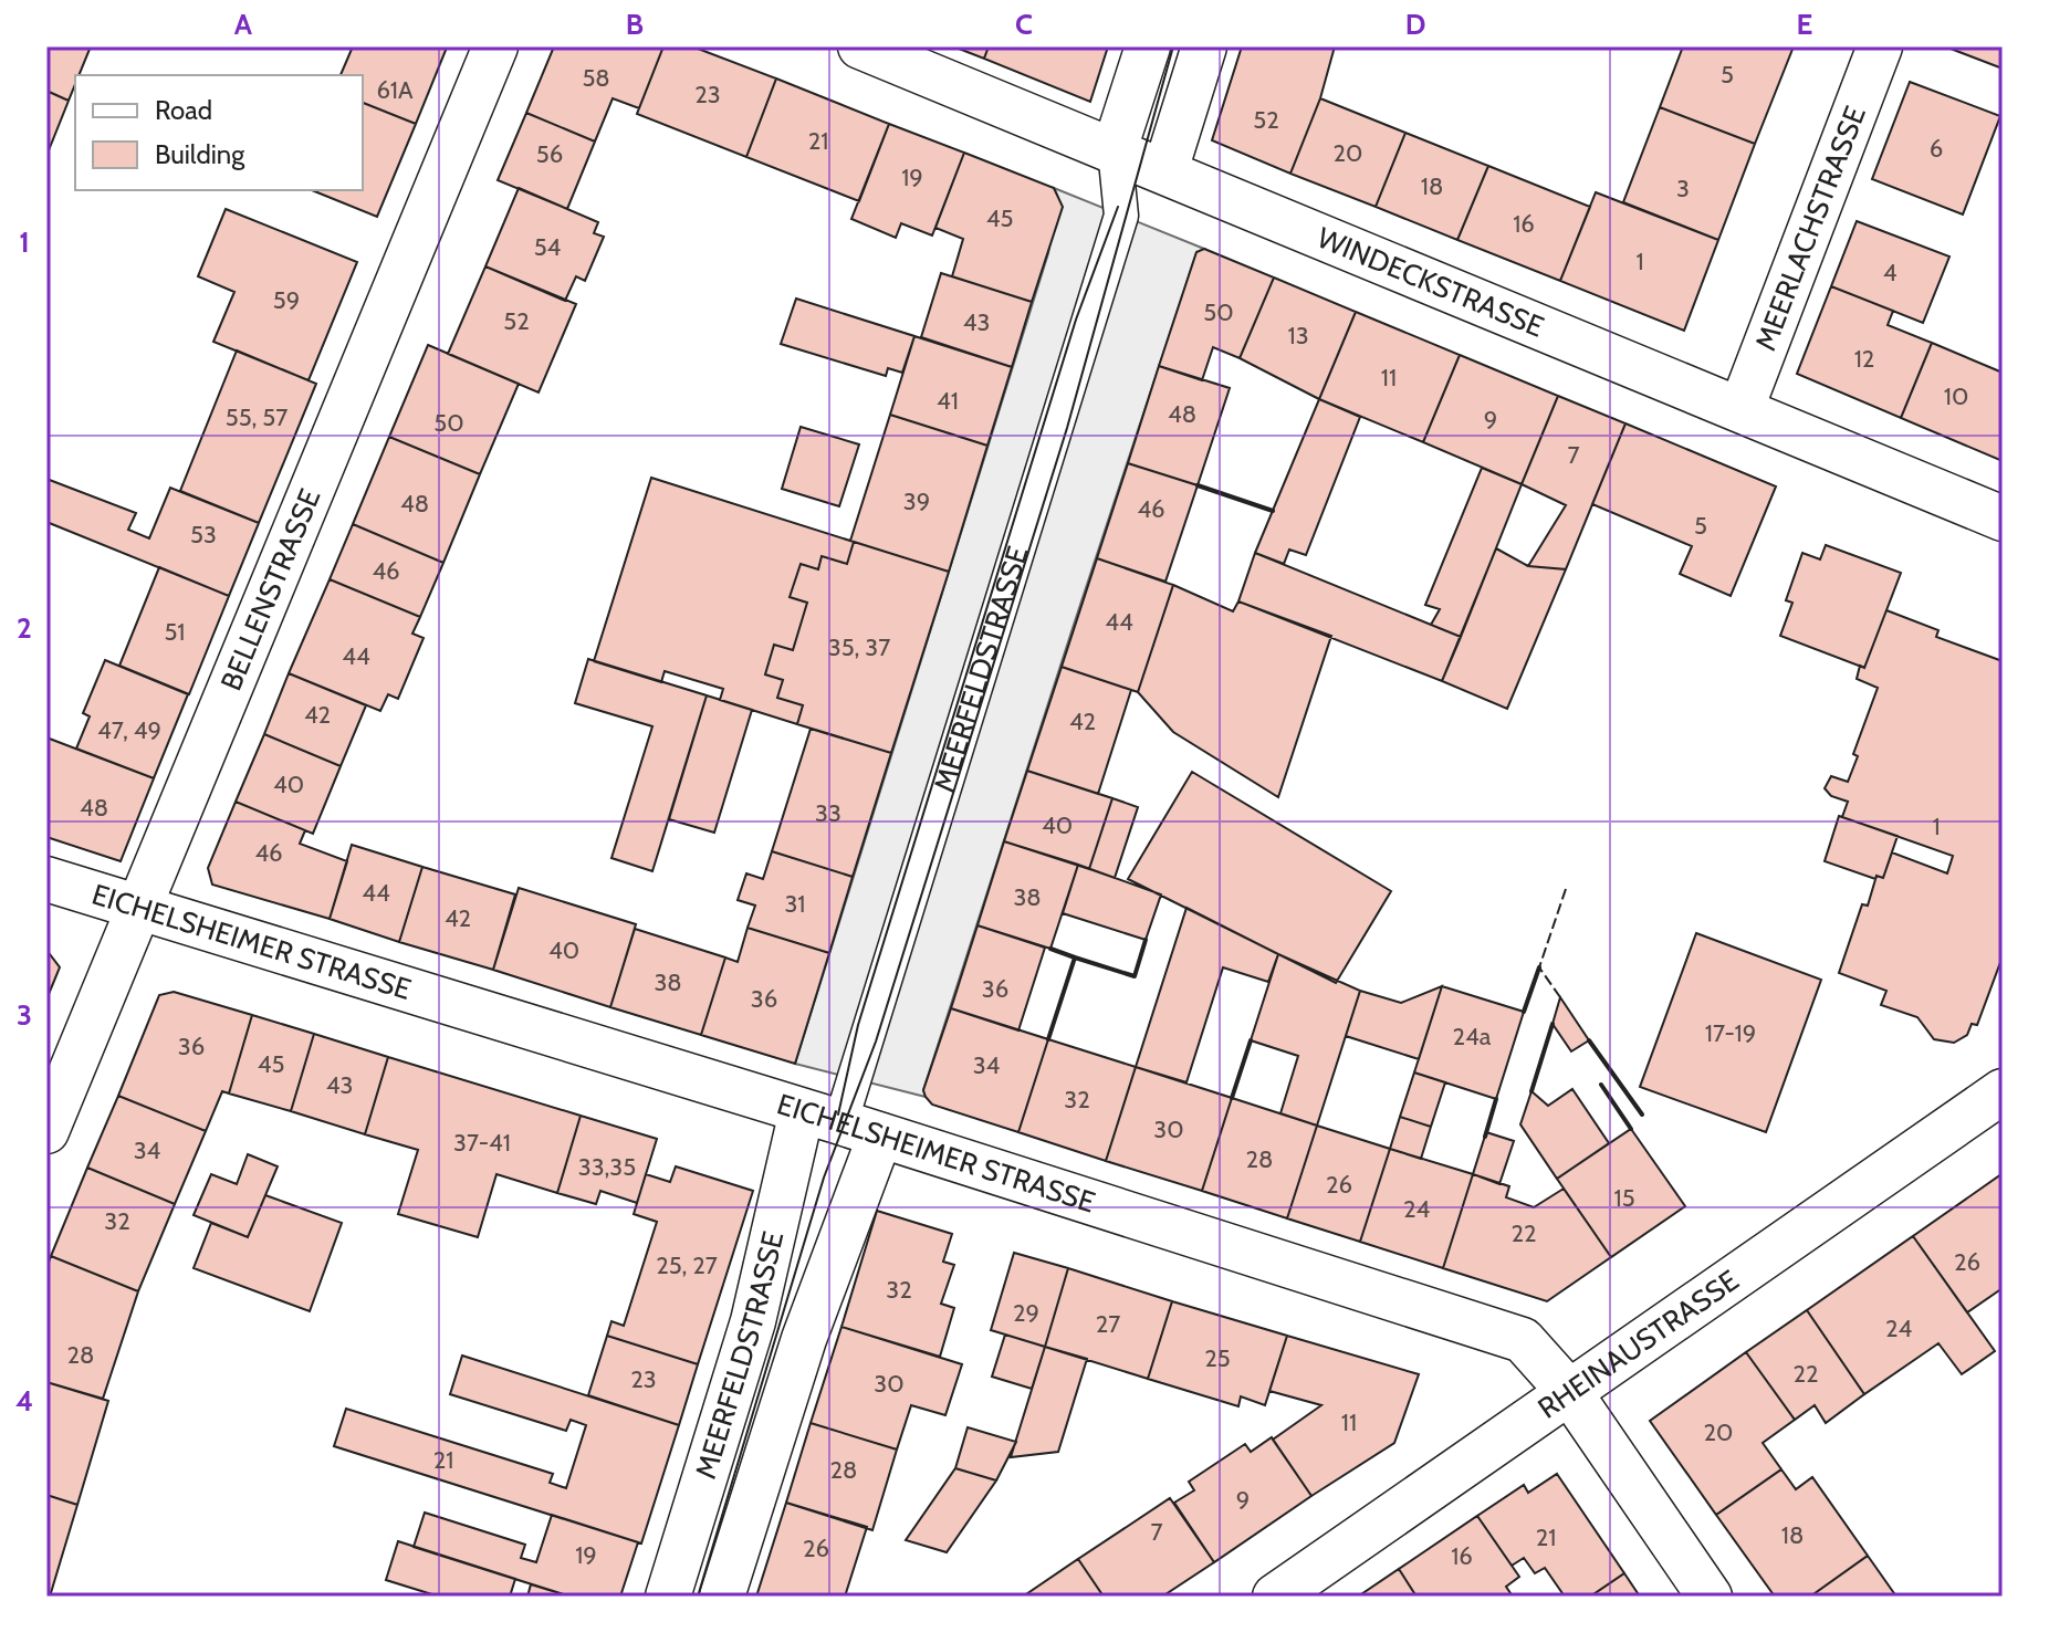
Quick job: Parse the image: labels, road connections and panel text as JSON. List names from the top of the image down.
{
  "streets": {
    "street": [
      "MEERLACHSTRASSE",
      "WINDECKSTRASSE",
      "BELLENSTRASSE",
      "MEERFELDSTRASSE",
      "EICHELSHEIMER STRASSE",
      "RHEINAUSTRASSE"
    ]
  },
  "crossings": [
    ["MEERLACHSTRASSE", "WINDECKSTRASSE"],
    ["WINDECKSTRASSE", "MEERFELDSTRASSE"],
    ["BELLENSTRASSE", "EICHELSHEIMER STRASSE"],
    ["MEERFELDSTRASSE", "EICHELSHEIMER STRASSE"],
    ["EICHELSHEIMER STRASSE", "RHEINAUSTRASSE"]
  ],
  "house_numbers": [
    "5",
    "58",
    "61A",
    "23",
    "52",
    "21",
    "6",
    "20",
    "56",
    "19",
    "18",
    "3",
    "45",
    "16",
    "54",
    "1",
    "4",
    "59",
    "50",
    "52",
    "43",
    "13",
    "12",
    "11",
    "10",
    "41",
    "48",
    "55, 57",
    "9",
    "50",
    "7",
    "39",
    "48",
    "46",
    "5",
    "53",
    "46",
    "44",
    "51",
    "35, 37",
    "44",
    "42",
    "42",
    "47, 49",
    "40",
    "48",
    "33",
    "40",
    "1",
    "46",
    "44",
    "38",
    "31",
    "42",
    "40",
    "38",
    "36",
    "36",
    "17-19",
    "24a",
    "36",
    "45",
    "34",
    "43",
    "32",
    "30",
    "37-41",
    "34",
    "28",
    "33,35",
    "26",
    "15",
    "24",
    "32",
    "22",
    "26",
    "25, 27",
    "32",
    "29",
    "27",
    "24",
    "28",
    "25",
    "22",
    "23",
    "30",
    "11",
    "20",
    "21",
    "28",
    "9",
    "7",
    "18",
    "21",
    "26",
    "19",
    "16"
  ],
  "legend": ["Road", "Building"],
  "grid": {
    "columns": [
      "A",
      "B",
      "C",
      "D",
      "E"
    ],
    "rows": [
      "1",
      "2",
      "3",
      "4"
    ]
  }
}
